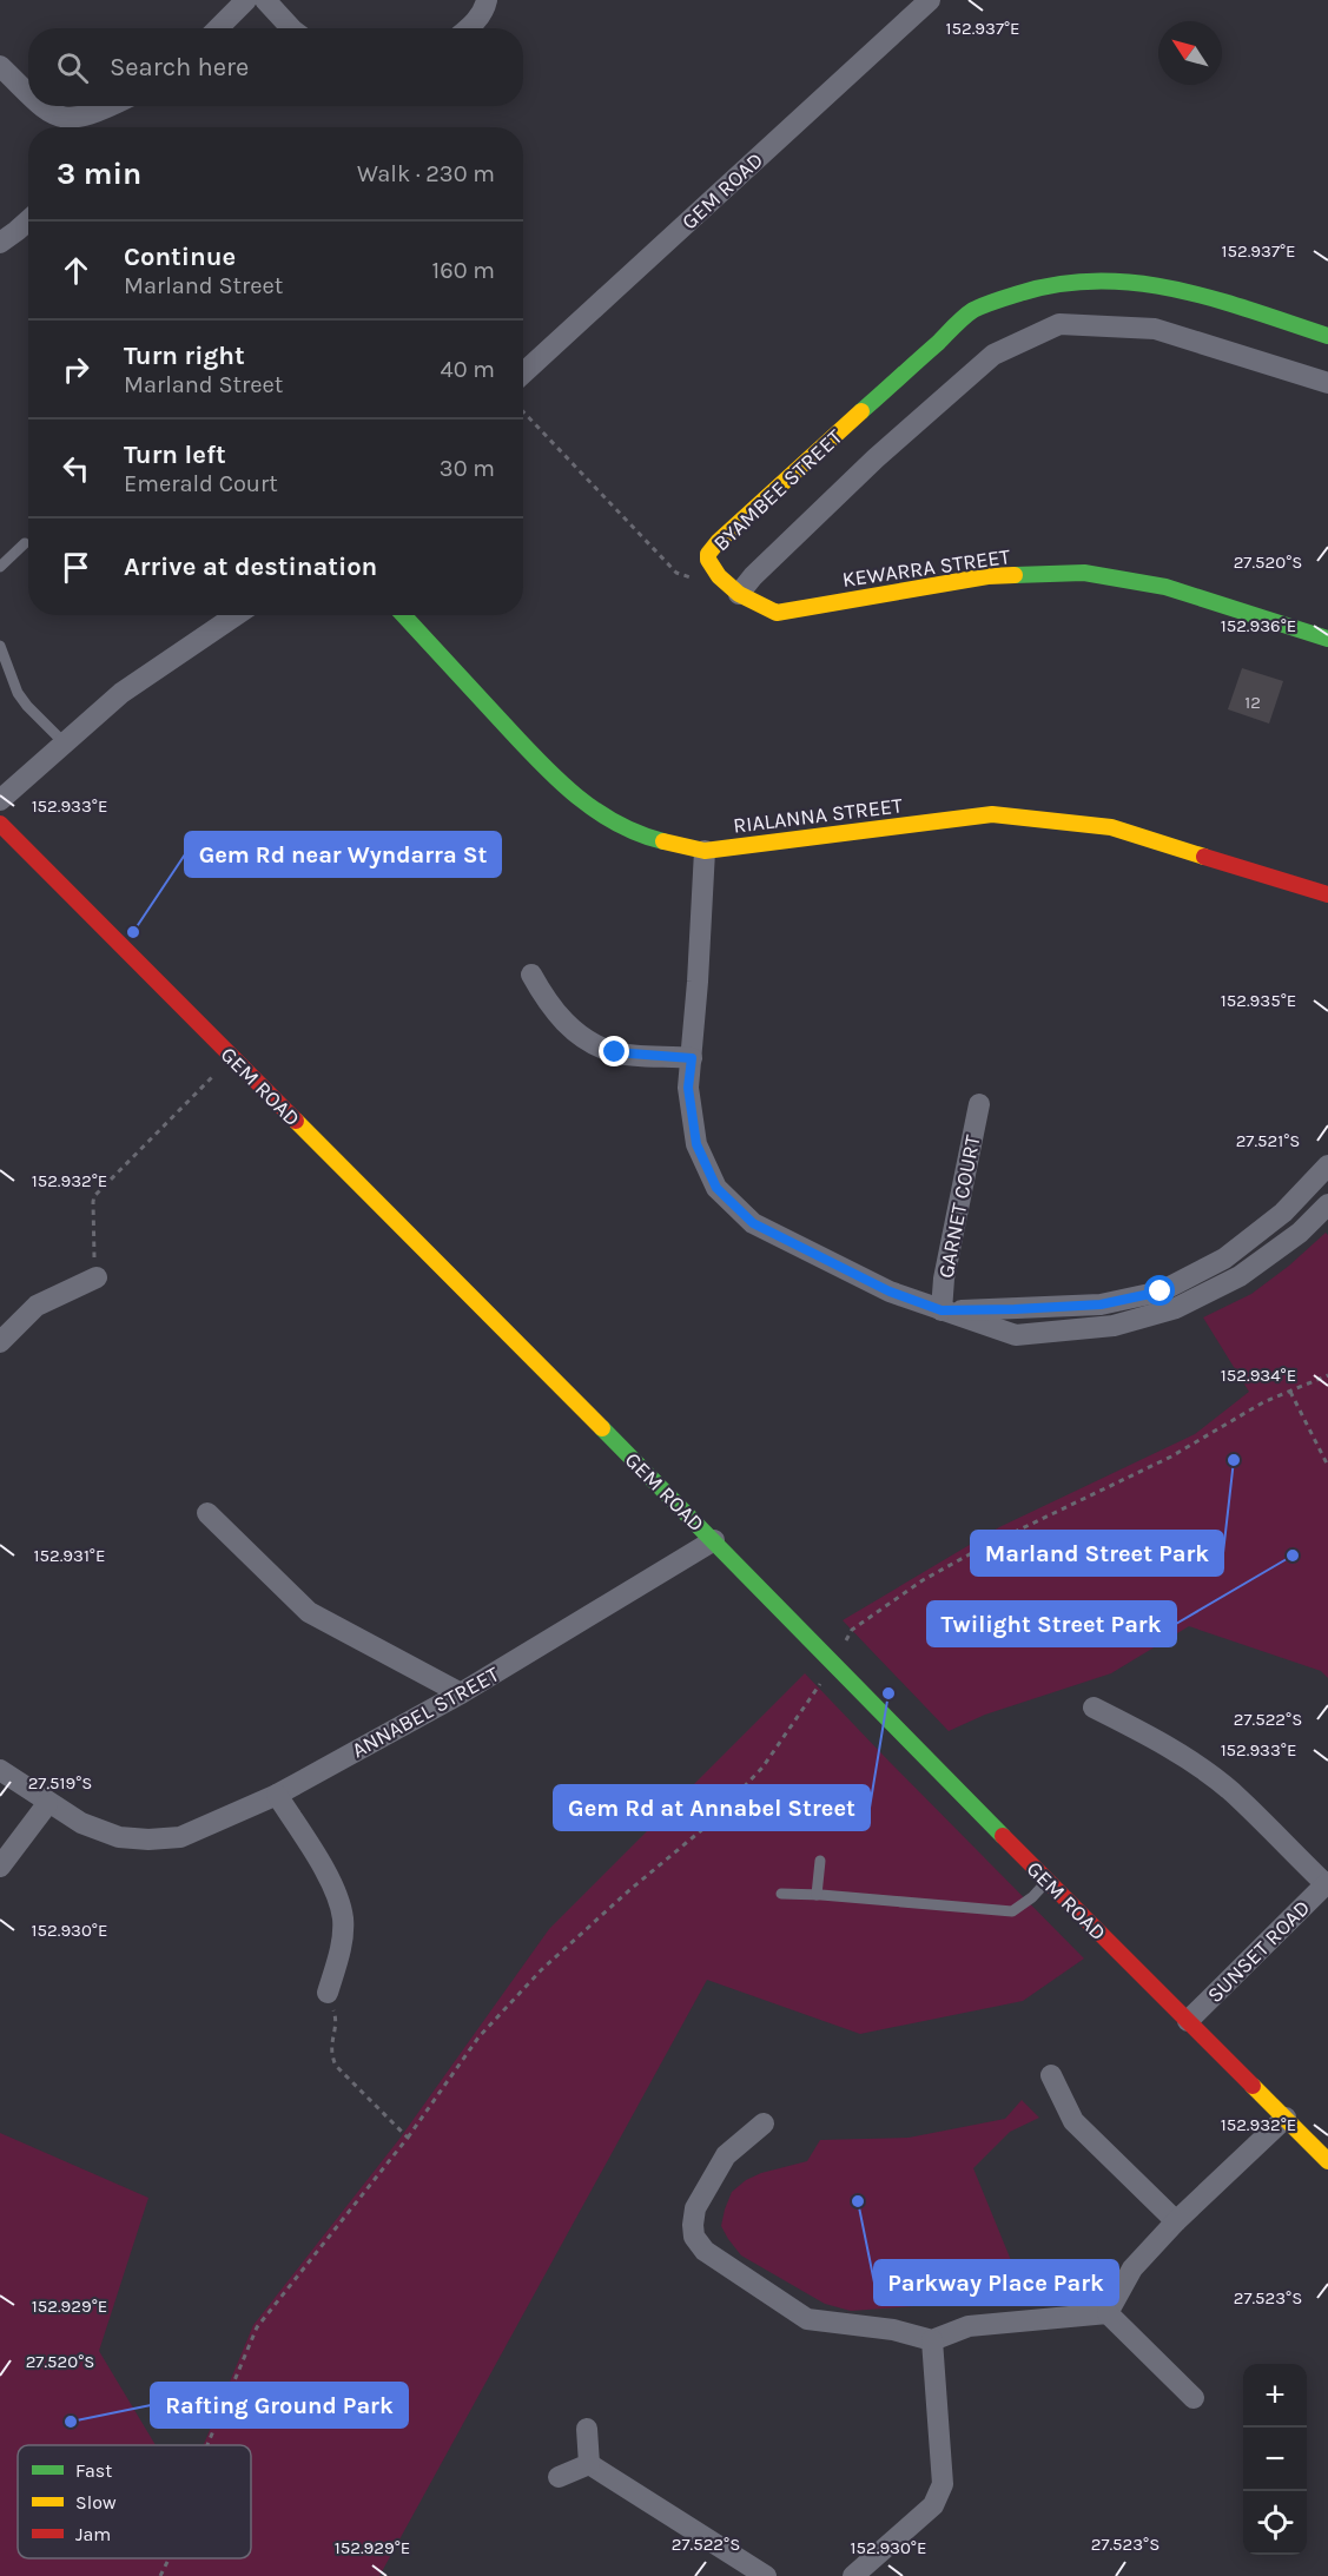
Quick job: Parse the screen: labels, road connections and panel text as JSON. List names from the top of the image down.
{
  "streets": {
    "street": [
      "GEM ROAD",
      "BYAMBEE STREET",
      "KEWARRA STREET",
      "RIALANNA STREET",
      "GARNET COURT",
      "ANNABEL STREET",
      "SUNSET ROAD"
    ]
  },
  "crossings": [
    ["GEM ROAD", "ANNABEL STREET"],
    ["GEM ROAD", "SUNSET ROAD"],
    ["BYAMBEE STREET", "KEWARRA STREET"]
  ],
  "places": [
    "Gem Rd near Wyndarra St",
    "Marland Street Park",
    "Twilight Street Park",
    "Gem Rd at Annabel Street",
    "Parkway Place Park",
    "Rafting Ground Park"
  ],
  "house_numbers": ["12"],
  "legend": ["Fast", "Slow", "Jam"],
  "north": "top left",
  "page": {
    "search": "Search here",
    "heading": ["3 min", "Walk · 230 m"],
    "list": [
      ["Continue", "Marland Street", "160 m"],
      ["Turn right", "Marland Street", "40 m"],
      ["Turn left", "Emerald Court", "30 m"],
      "Arrive at destination"
    ],
    "map_buttons": ["+", "−"]
  },
  "coordinates": [
    "152.937°E",
    "27.520°S",
    "152.936°E",
    "152.933°E",
    "152.935°E",
    "27.521°S",
    "152.932°E",
    "152.934°E",
    "152.931°E",
    "27.522°S",
    "27.519°S",
    "152.930°E",
    "27.523°S",
    "152.929°E"
  ]
}
